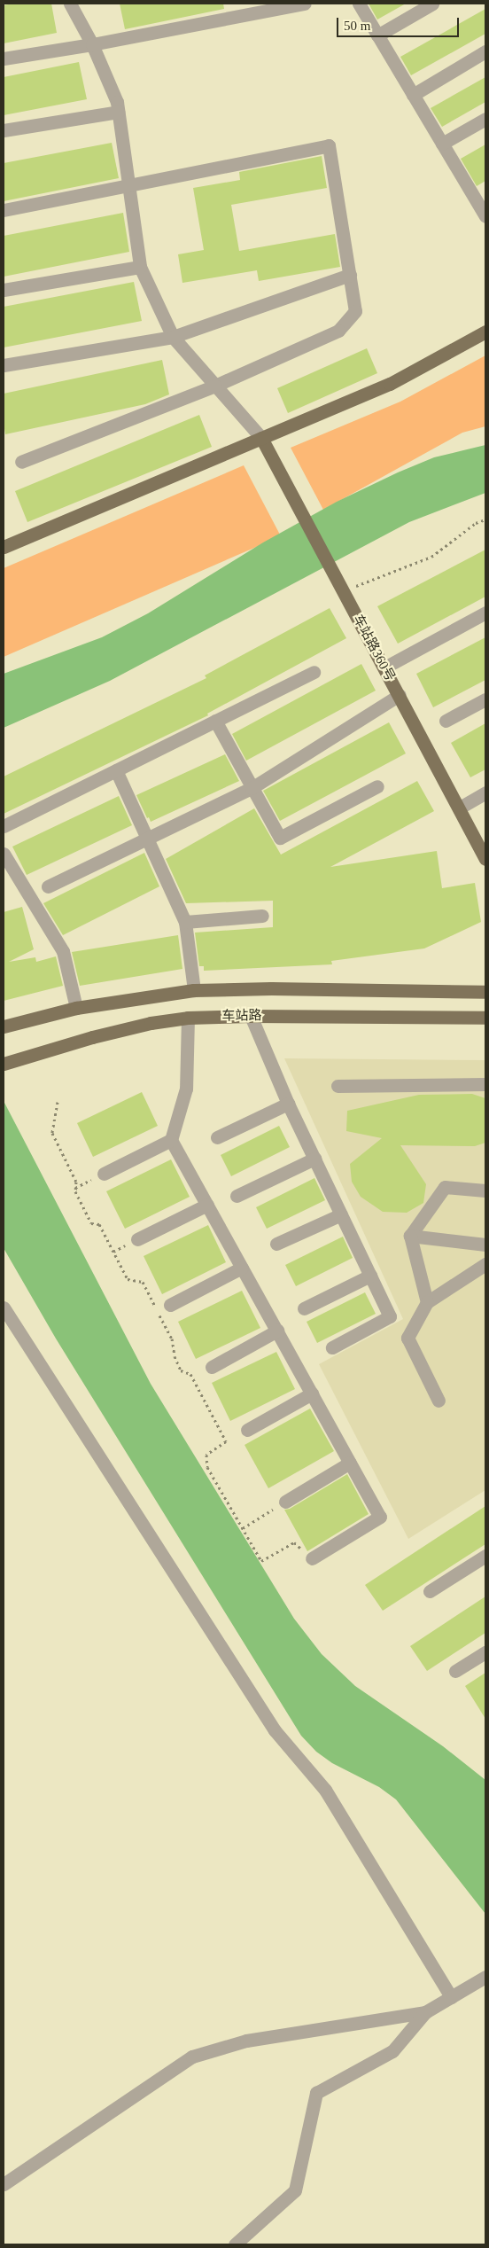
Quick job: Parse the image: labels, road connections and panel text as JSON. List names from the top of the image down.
{
  "streets": {
    "main road": ["车站路360号", "车站路"]
  },
  "scale_bar": "50 m"
}
